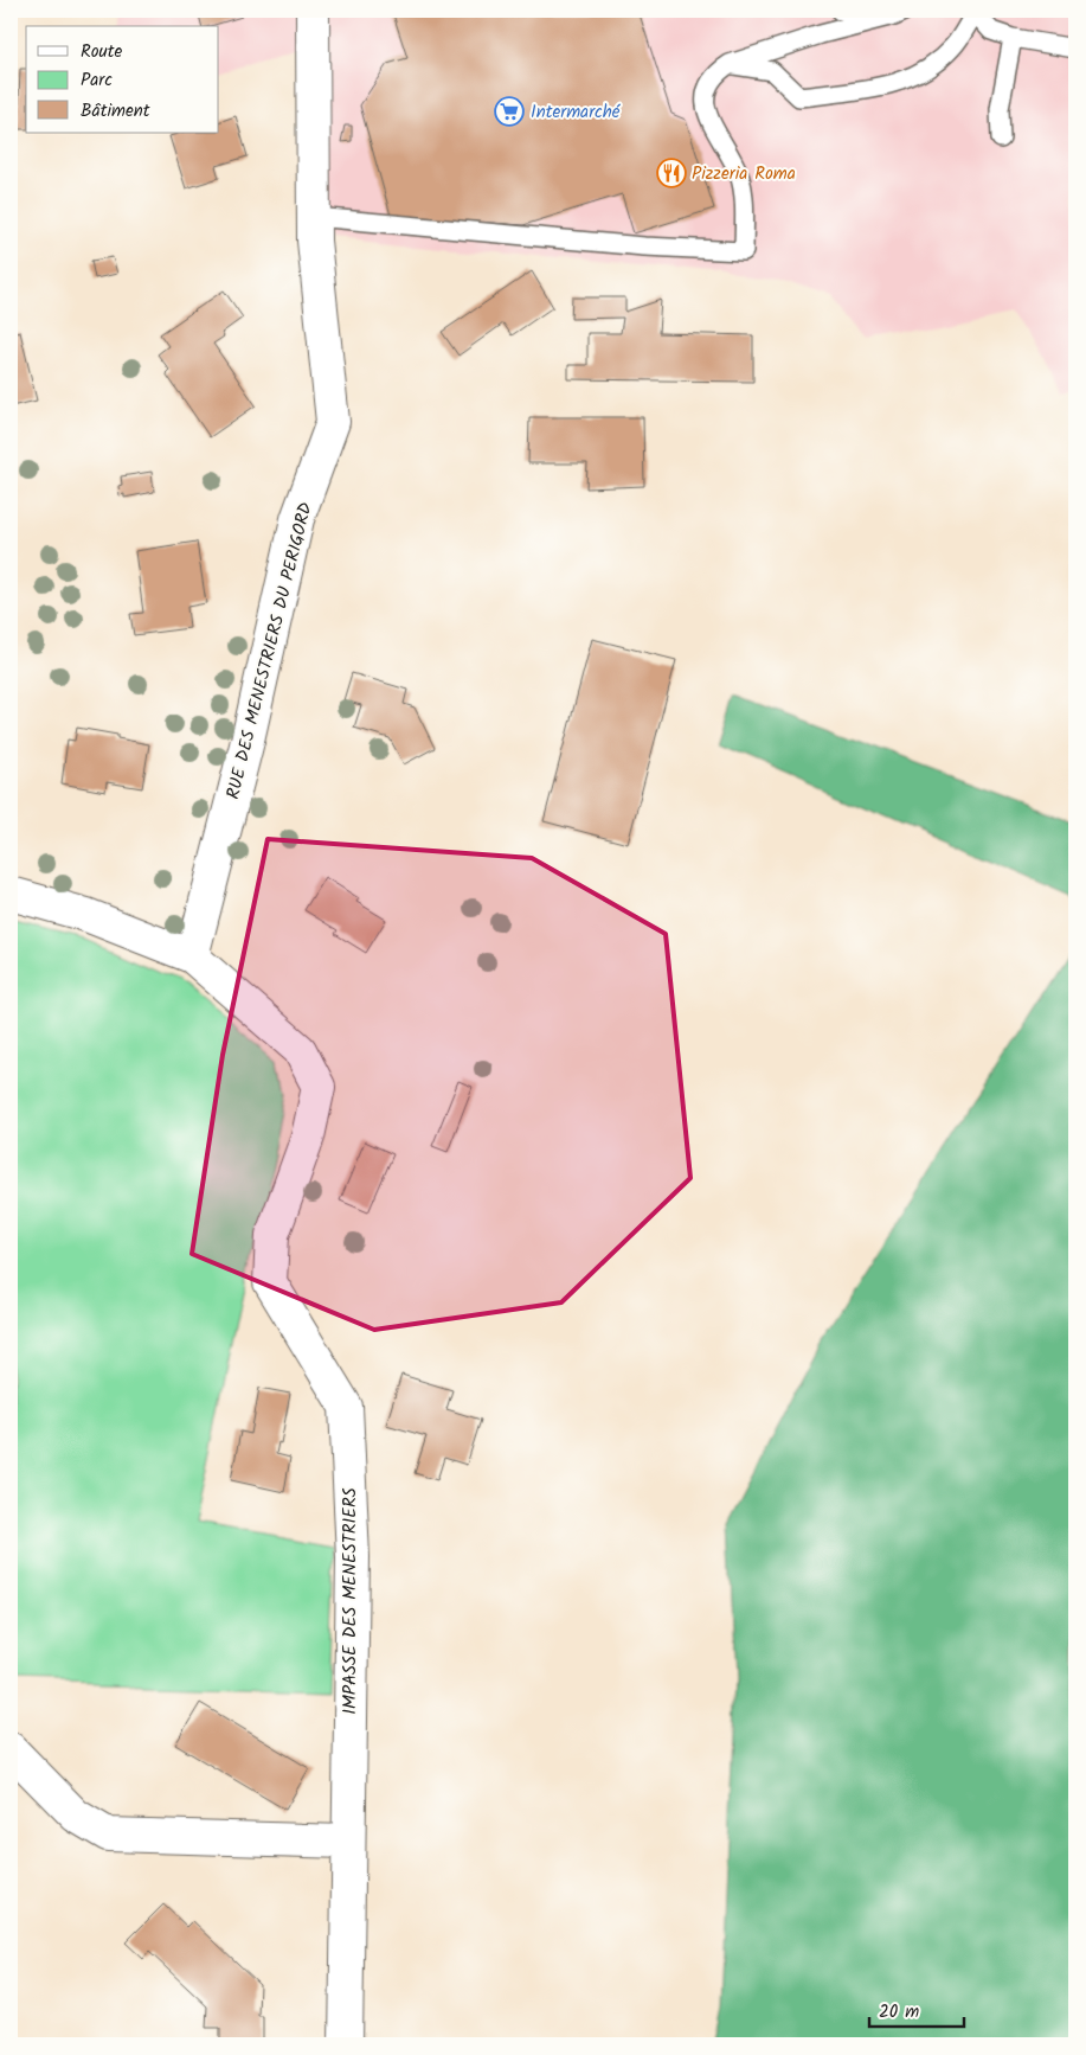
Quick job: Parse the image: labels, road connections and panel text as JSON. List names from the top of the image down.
{
  "streets": {
    "street": ["RUE DES MENESTRIERS DU PERIGORD", "IMPASSE DES MENESTRIERS"]
  },
  "crossings": [
    ["RUE DES MENESTRIERS DU PERIGORD", "IMPASSE DES MENESTRIERS"]
  ],
  "places": {
    "supermarket": ["Intermarché"],
    "restaurant": ["Pizzeria Roma"]
  },
  "legend": ["Route", "Parc", "Bâtiment"],
  "scale_bar": "20 m"
}
